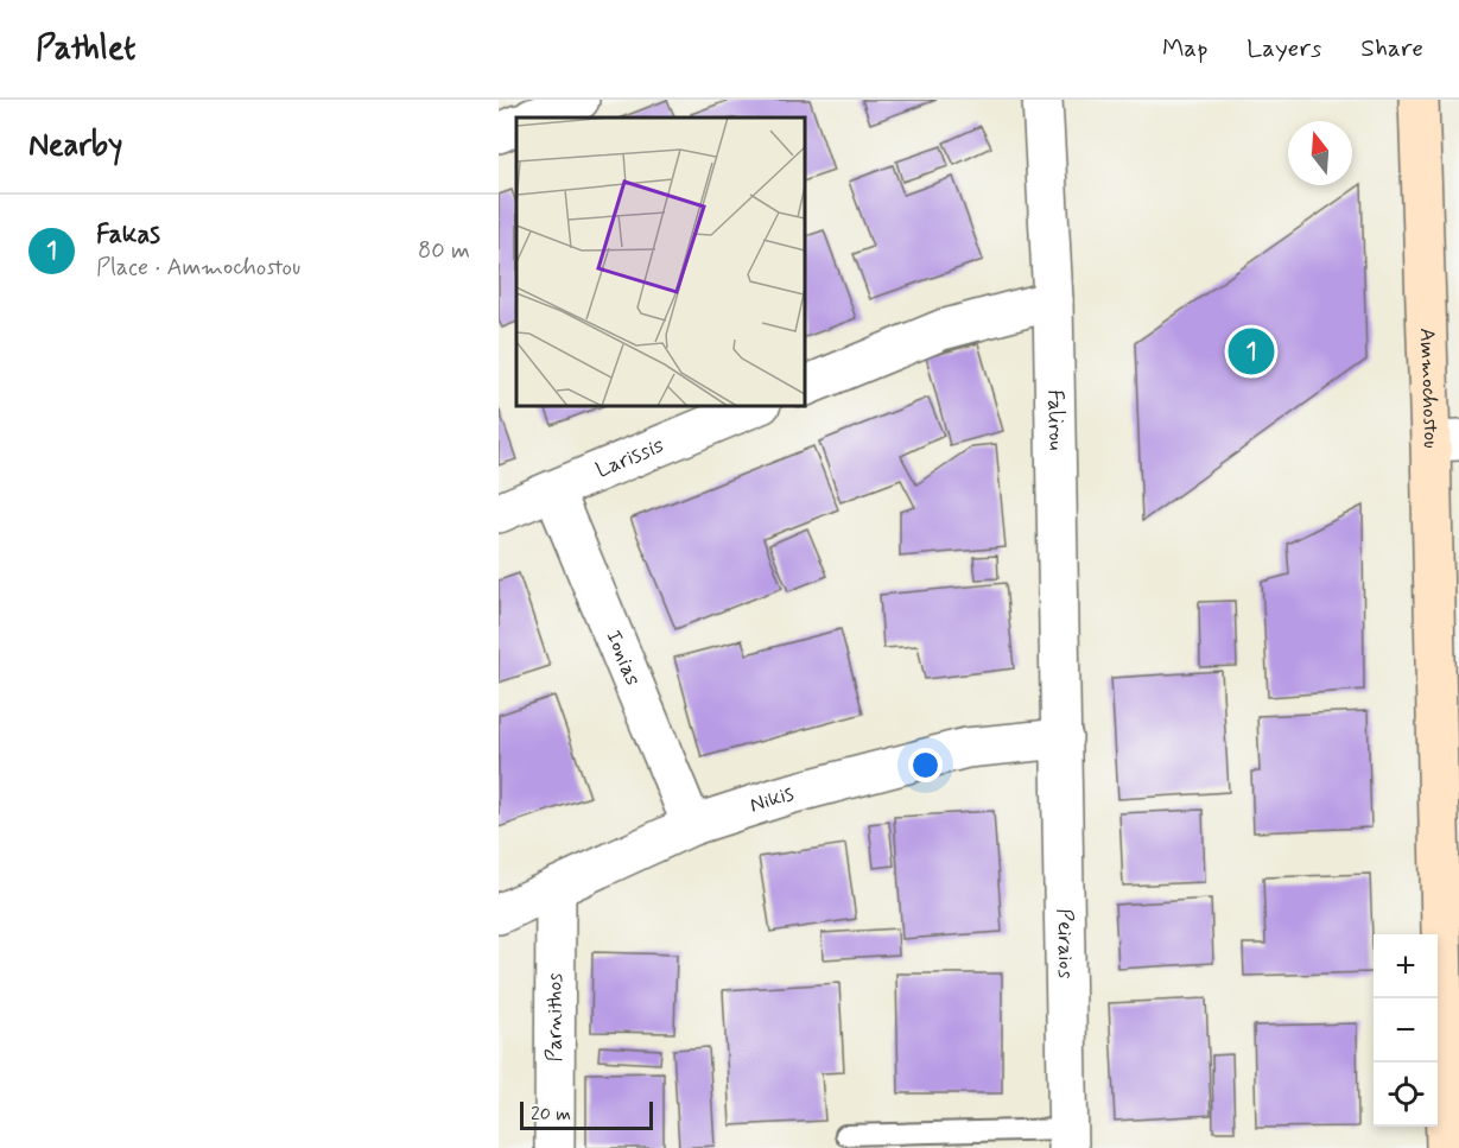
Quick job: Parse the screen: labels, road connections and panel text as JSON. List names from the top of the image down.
{
  "streets": {
    "main road": ["Ammochostou"],
    "street": [
      "Falirou",
      "Larissis",
      "Ionias",
      "Nikis",
      "Peiraios",
      "Parnithos"
    ]
  },
  "crossings": [
    ["Falirou", "Nikis"],
    ["Falirou", "Peiraios"],
    ["Larissis", "Ionias"],
    ["Ionias", "Nikis"],
    ["Nikis", "Peiraios"],
    ["Nikis", "Parnithos"]
  ],
  "scale_bar": "20 m",
  "north": "top",
  "page": {
    "header": "Pathlet",
    "nav": ["Map", "Layers", "Share"],
    "heading": "Nearby",
    "list": [
      {
        "mark": "1",
        "name": "Fakas",
        "note": "Place · Ammochostou",
        "value": "80 m"
      }
    ],
    "pins": "1",
    "map_buttons": ["+", "−"],
    "scale": "20 m"
  }
}
